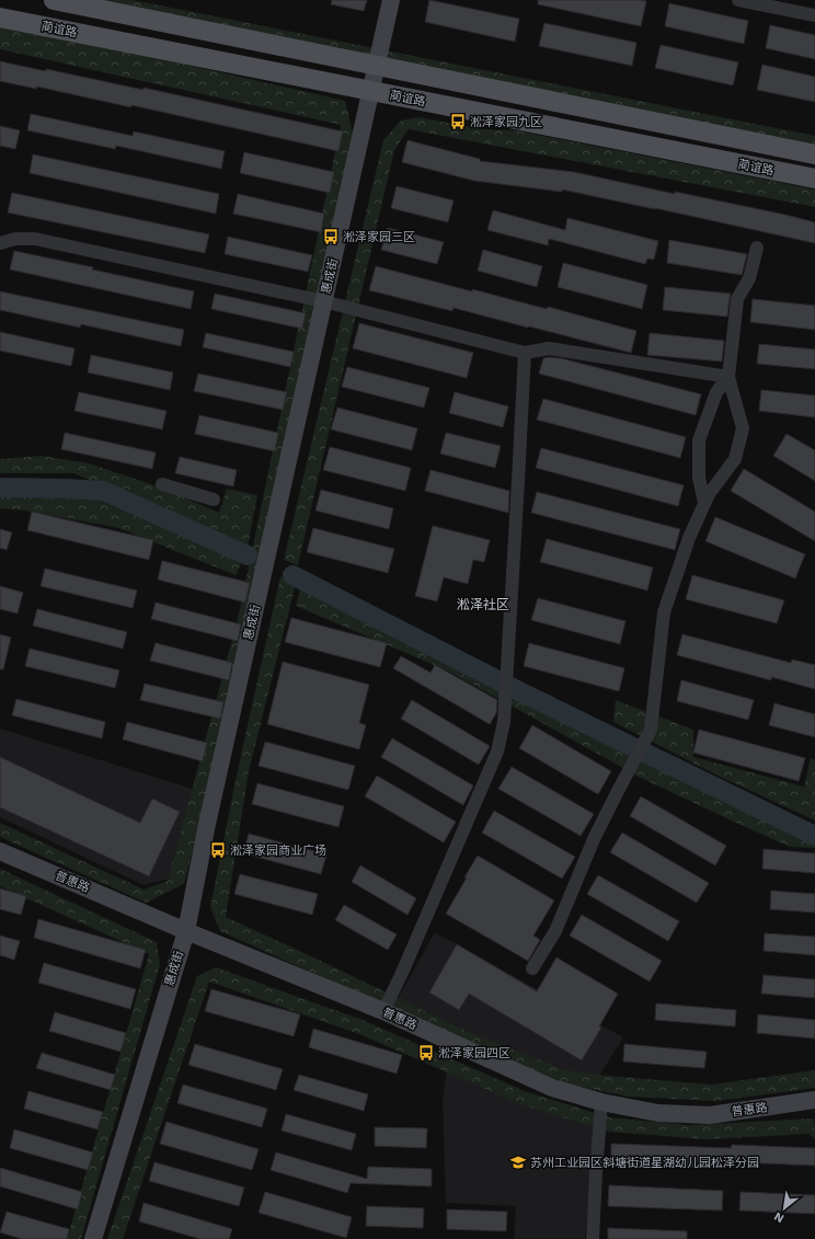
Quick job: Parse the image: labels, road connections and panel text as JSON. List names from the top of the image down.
{
  "streets": {
    "main road": ["蔺谊路"],
    "street": ["惠成街", "普惠路"]
  },
  "crossings": [
    ["蔺谊路", "惠成街"],
    ["惠成街", "普惠路"]
  ],
  "districts": ["淞泽社区"],
  "places": {
    "bus stop": [
      "淞泽家园九区",
      "淞泽家园三区",
      "淞泽家园商业广场",
      "淞泽家园四区"
    ],
    "school or university": ["苏州工业园区斜塘街道星湖幼儿园松泽分园"]
  },
  "north": "bottom left"
}
